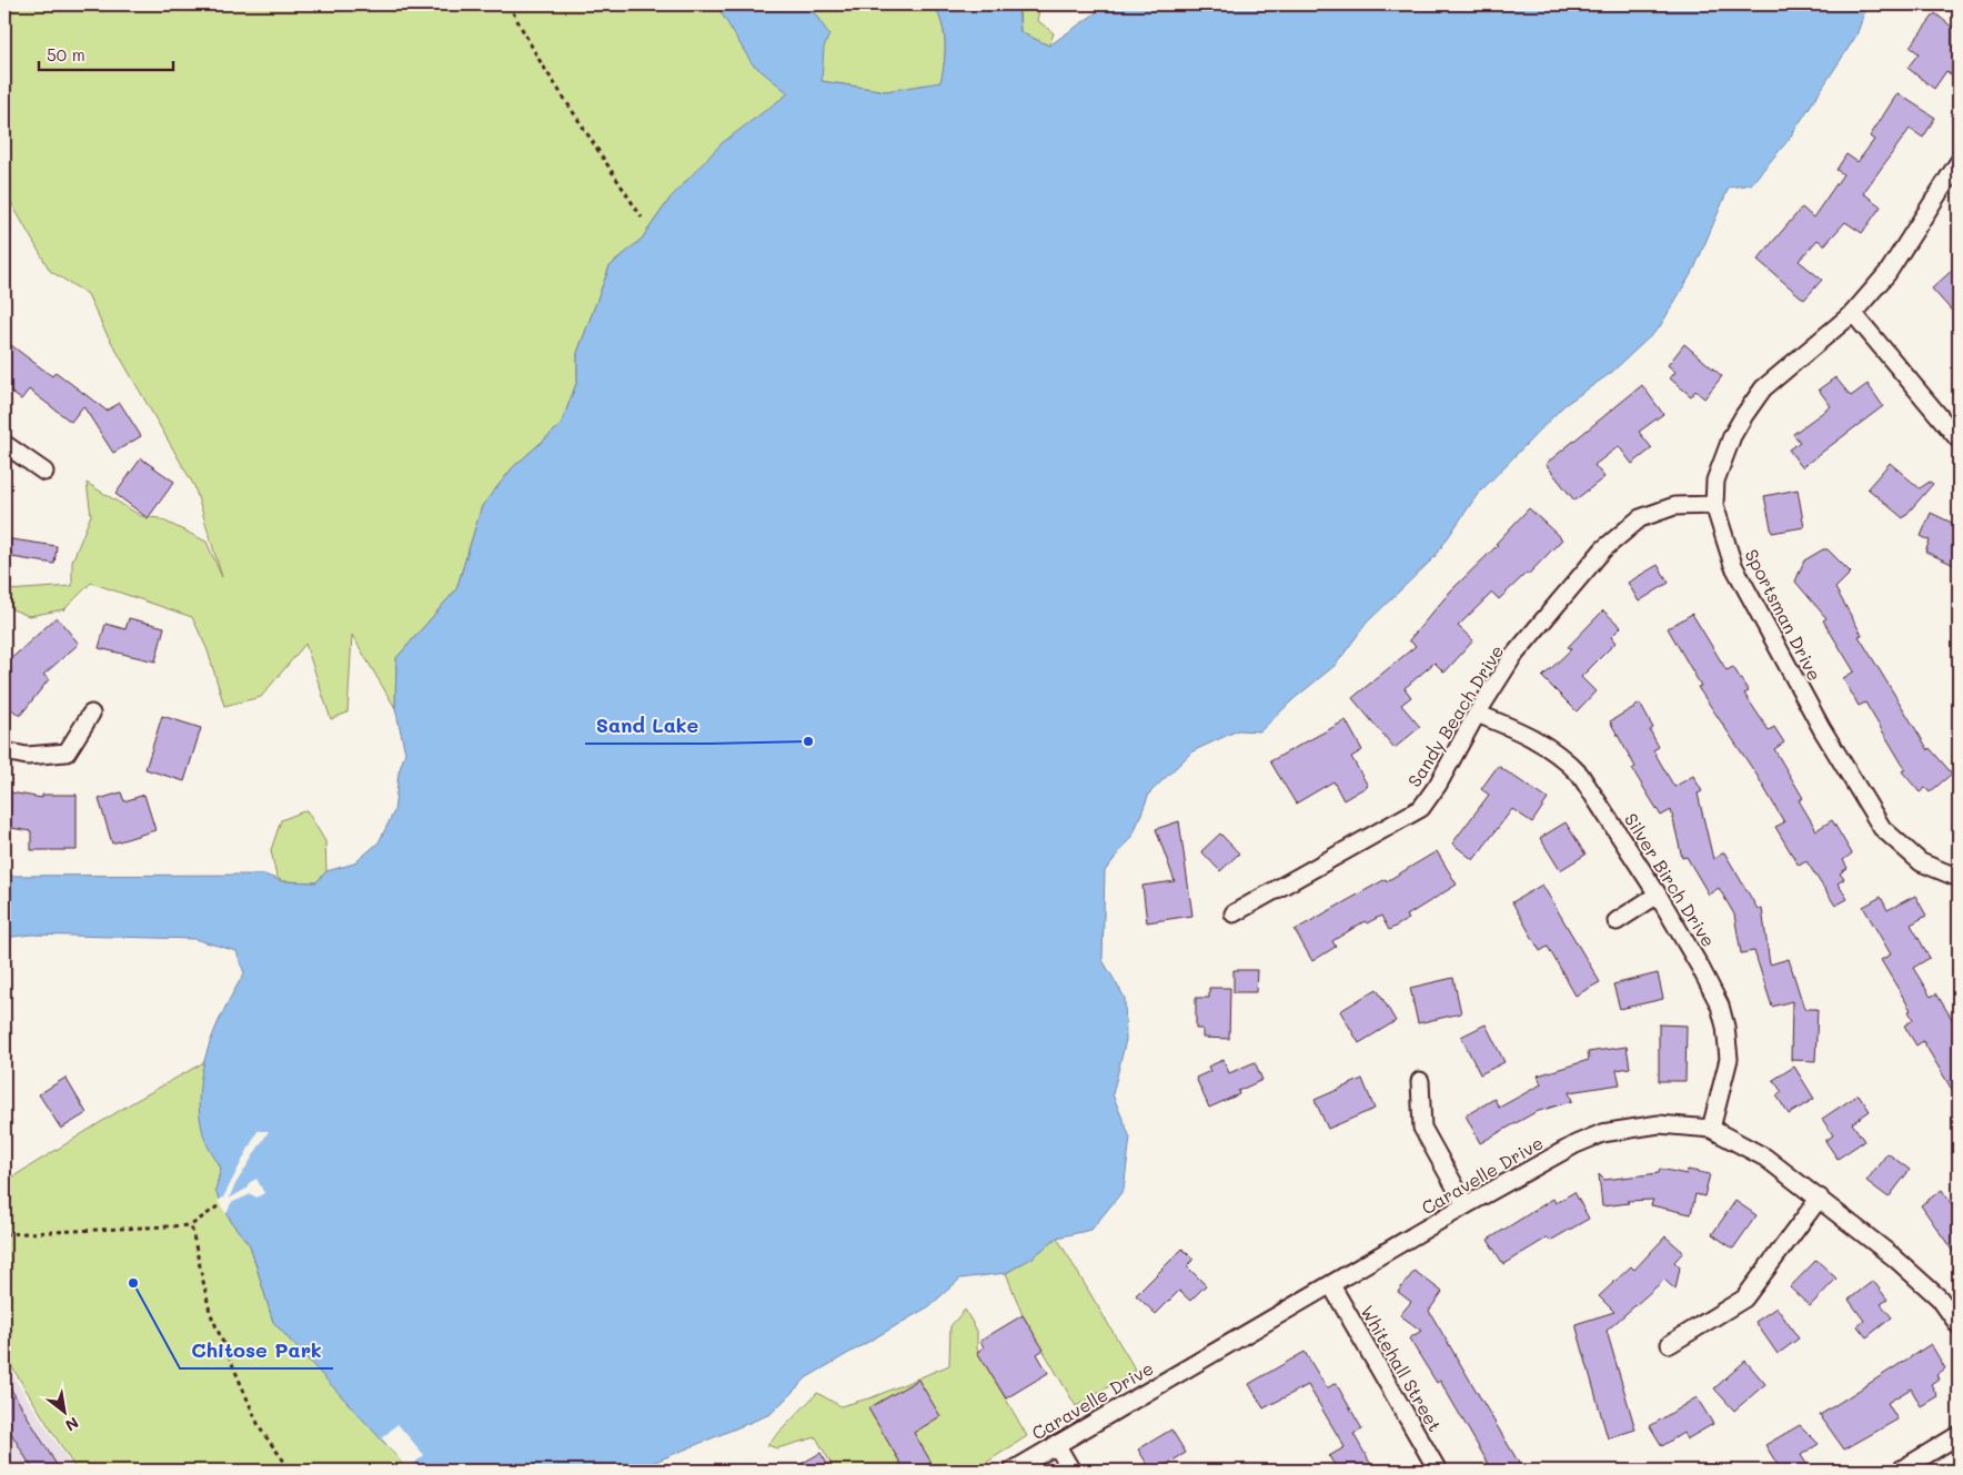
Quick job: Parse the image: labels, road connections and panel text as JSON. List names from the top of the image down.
{
  "streets": {
    "street": [
      "Sportsman Drive",
      "Sandy Beach Drive",
      "Silver Birch Drive",
      "Caravelle Drive",
      "Whitehall Street"
    ]
  },
  "crossings": [
    ["Sportsman Drive", "Sandy Beach Drive"],
    ["Sandy Beach Drive", "Silver Birch Drive"],
    ["Silver Birch Drive", "Caravelle Drive"],
    ["Caravelle Drive", "Whitehall Street"]
  ],
  "places": ["Sand Lake", "Chitose Park"],
  "scale_bar": "50 m",
  "north": "bottom right"
}
